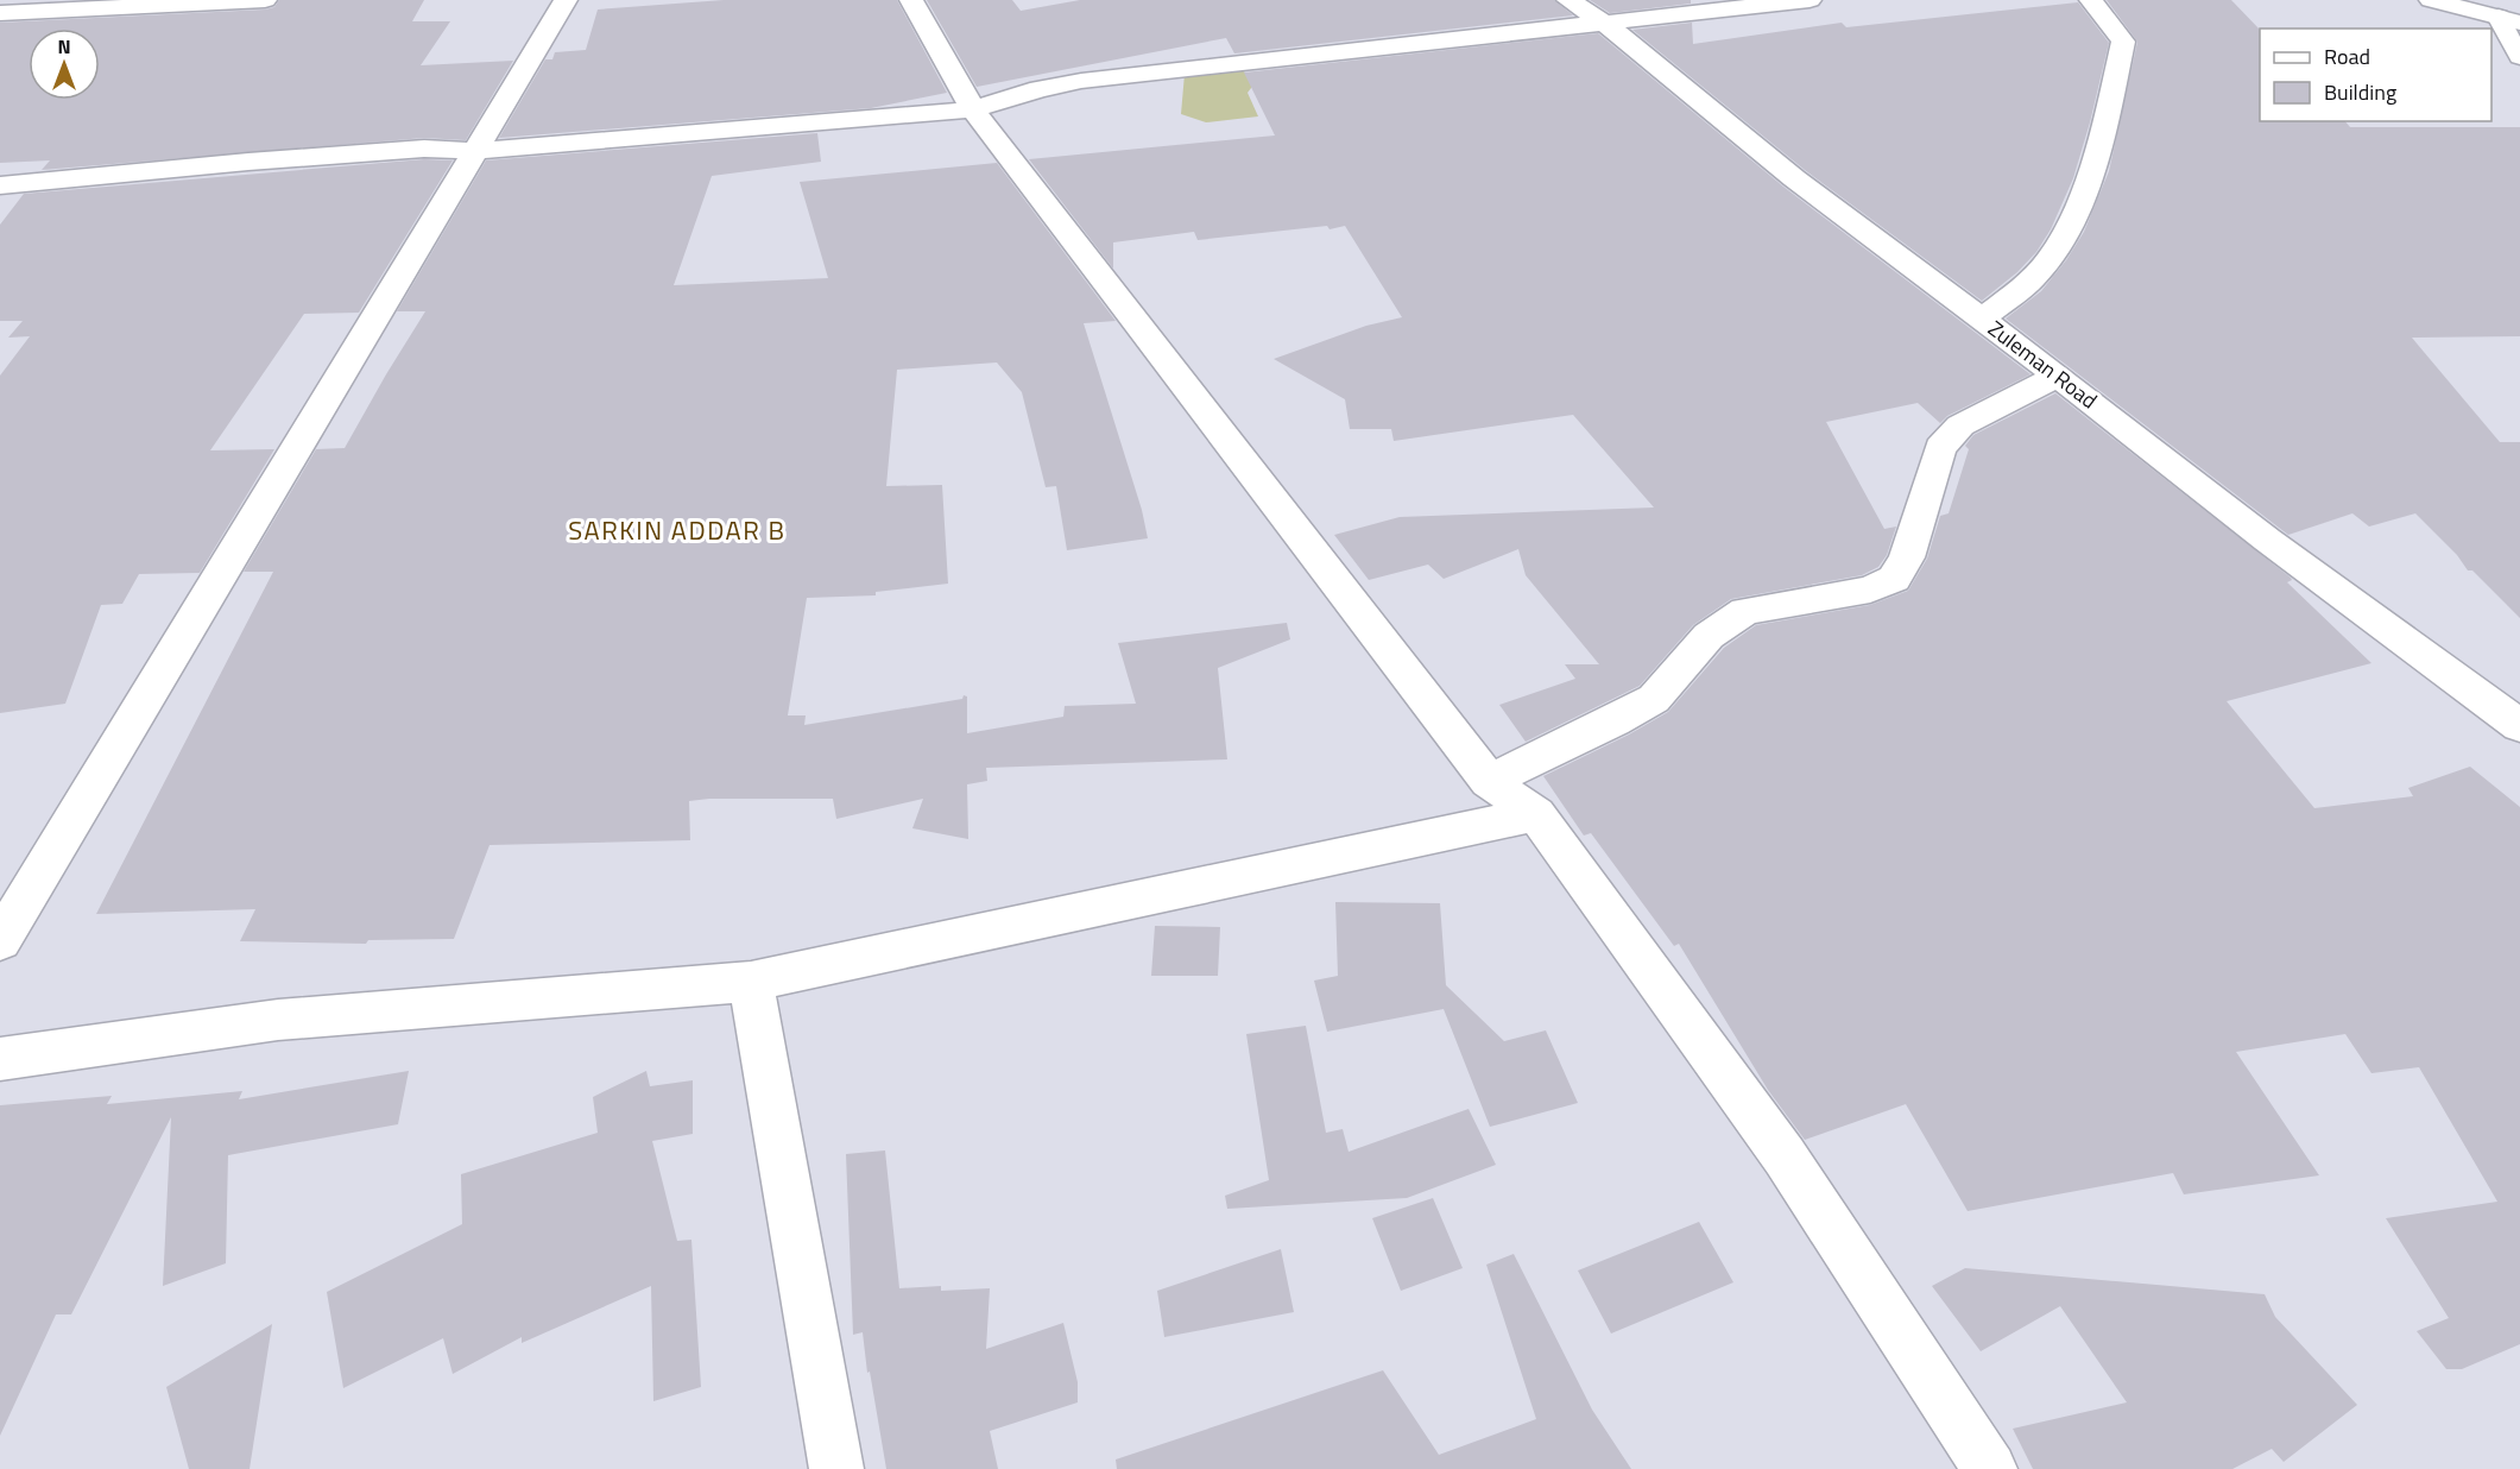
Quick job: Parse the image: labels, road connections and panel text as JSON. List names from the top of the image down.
{
  "streets": {
    "street": ["Zuleman Road"]
  },
  "districts": ["SARKIN ADDAR B"],
  "legend": ["Road", "Building"],
  "north": "top"
}
